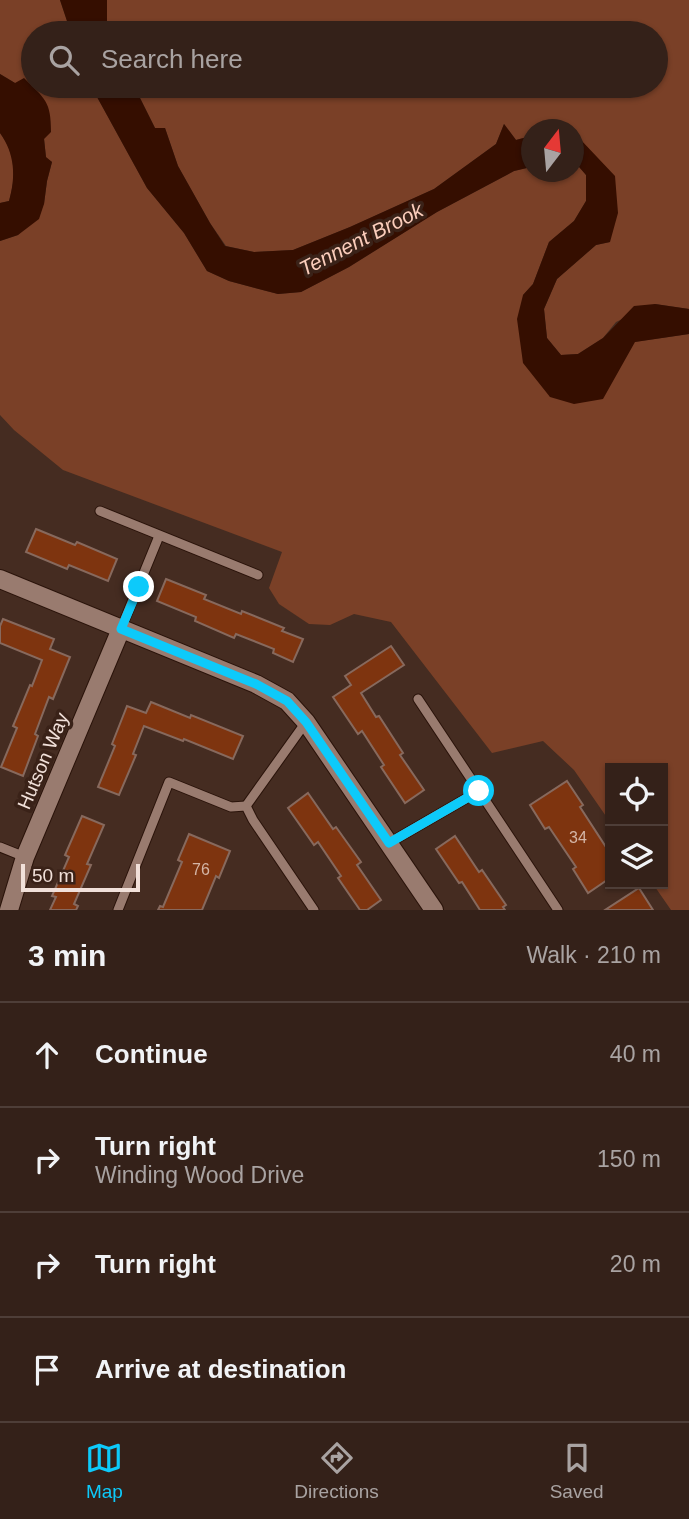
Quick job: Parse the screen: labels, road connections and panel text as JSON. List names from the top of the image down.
{
  "streets": {
    "street": ["Hutson Way"]
  },
  "water": ["Tennent Brook"],
  "house_numbers": ["34", "76"],
  "scale_bar": "50 m",
  "north": "top",
  "page": {
    "search": "Search here",
    "scale": "50 m",
    "heading": ["3 min", "Walk · 210 m"],
    "list": [
      ["Continue", "40 m"],
      ["Turn right", "Winding Wood Drive", "150 m"],
      ["Turn right", "20 m"],
      "Arrive at destination"
    ],
    "nav": ["Map", "Directions", "Saved"]
  }
}
